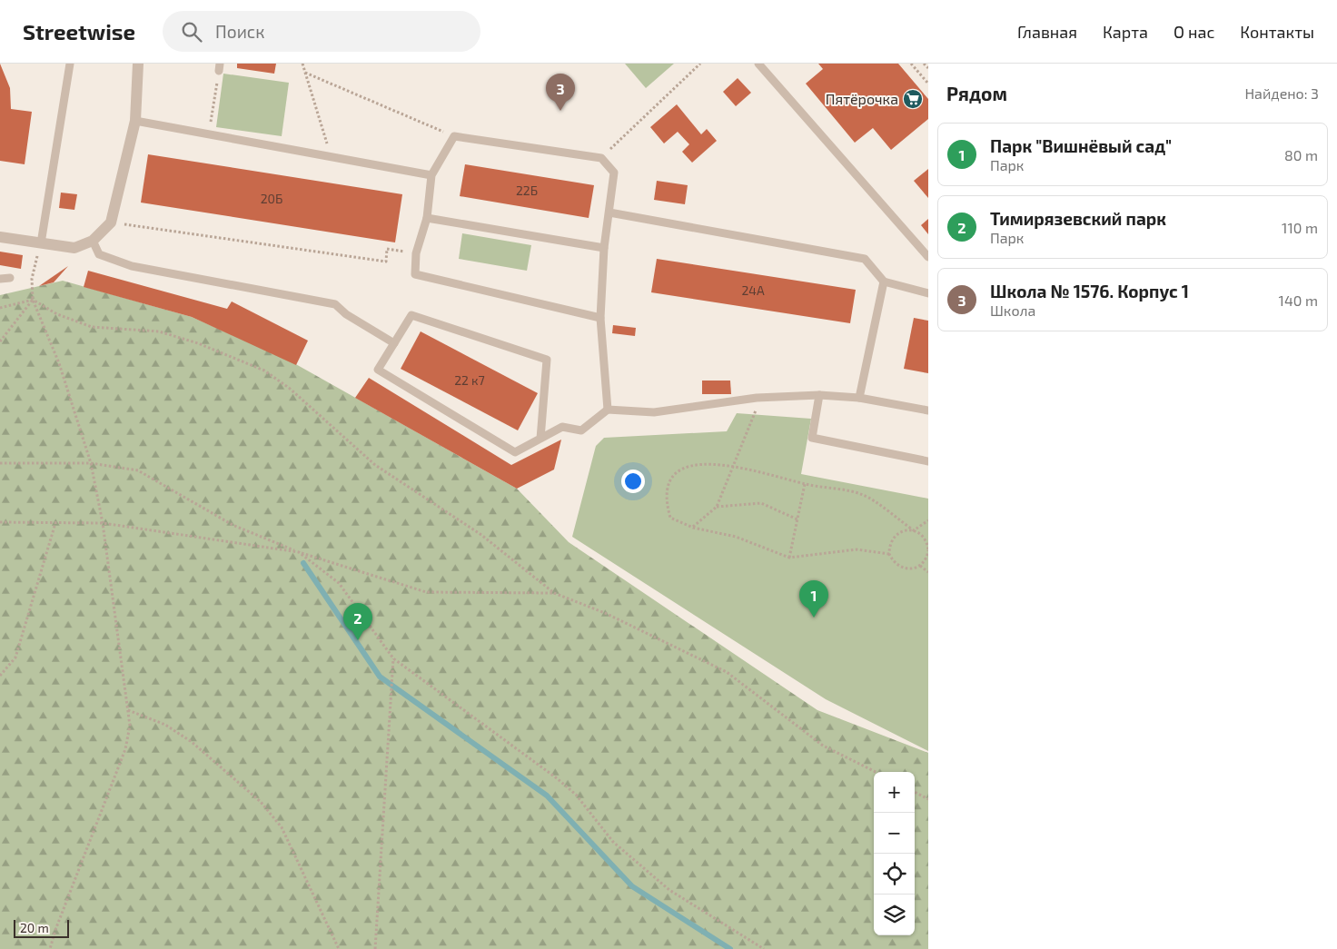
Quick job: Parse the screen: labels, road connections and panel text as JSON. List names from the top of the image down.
{
  "places": {
    "supermarket": ["Пятёрочка"]
  },
  "house_numbers": [
    "22Б",
    "20Б",
    "24А",
    "22 к7"
  ],
  "scale_bar": "20 m",
  "page": {
    "header": "Streetwise",
    "search": "Поиск",
    "nav": [
      "Главная",
      "Карта",
      "О нас",
      "Контакты"
    ],
    "heading": ["Рядом", "Найдено: 3"],
    "pins": ["3", "1", "2"],
    "list": [
      {
        "mark": "1",
        "name": "Парк \"Вишнёвый сад\"",
        "note": "Парк",
        "value": "80 m"
      },
      {
        "mark": "2",
        "name": "Тимирязевский парк",
        "note": "Парк",
        "value": "110 m"
      },
      {
        "mark": "3",
        "name": "Школа № 1576. Корпус 1",
        "note": "Школа",
        "value": "140 m"
      }
    ],
    "map_buttons": ["+", "−"],
    "scale": "20 m"
  }
}
